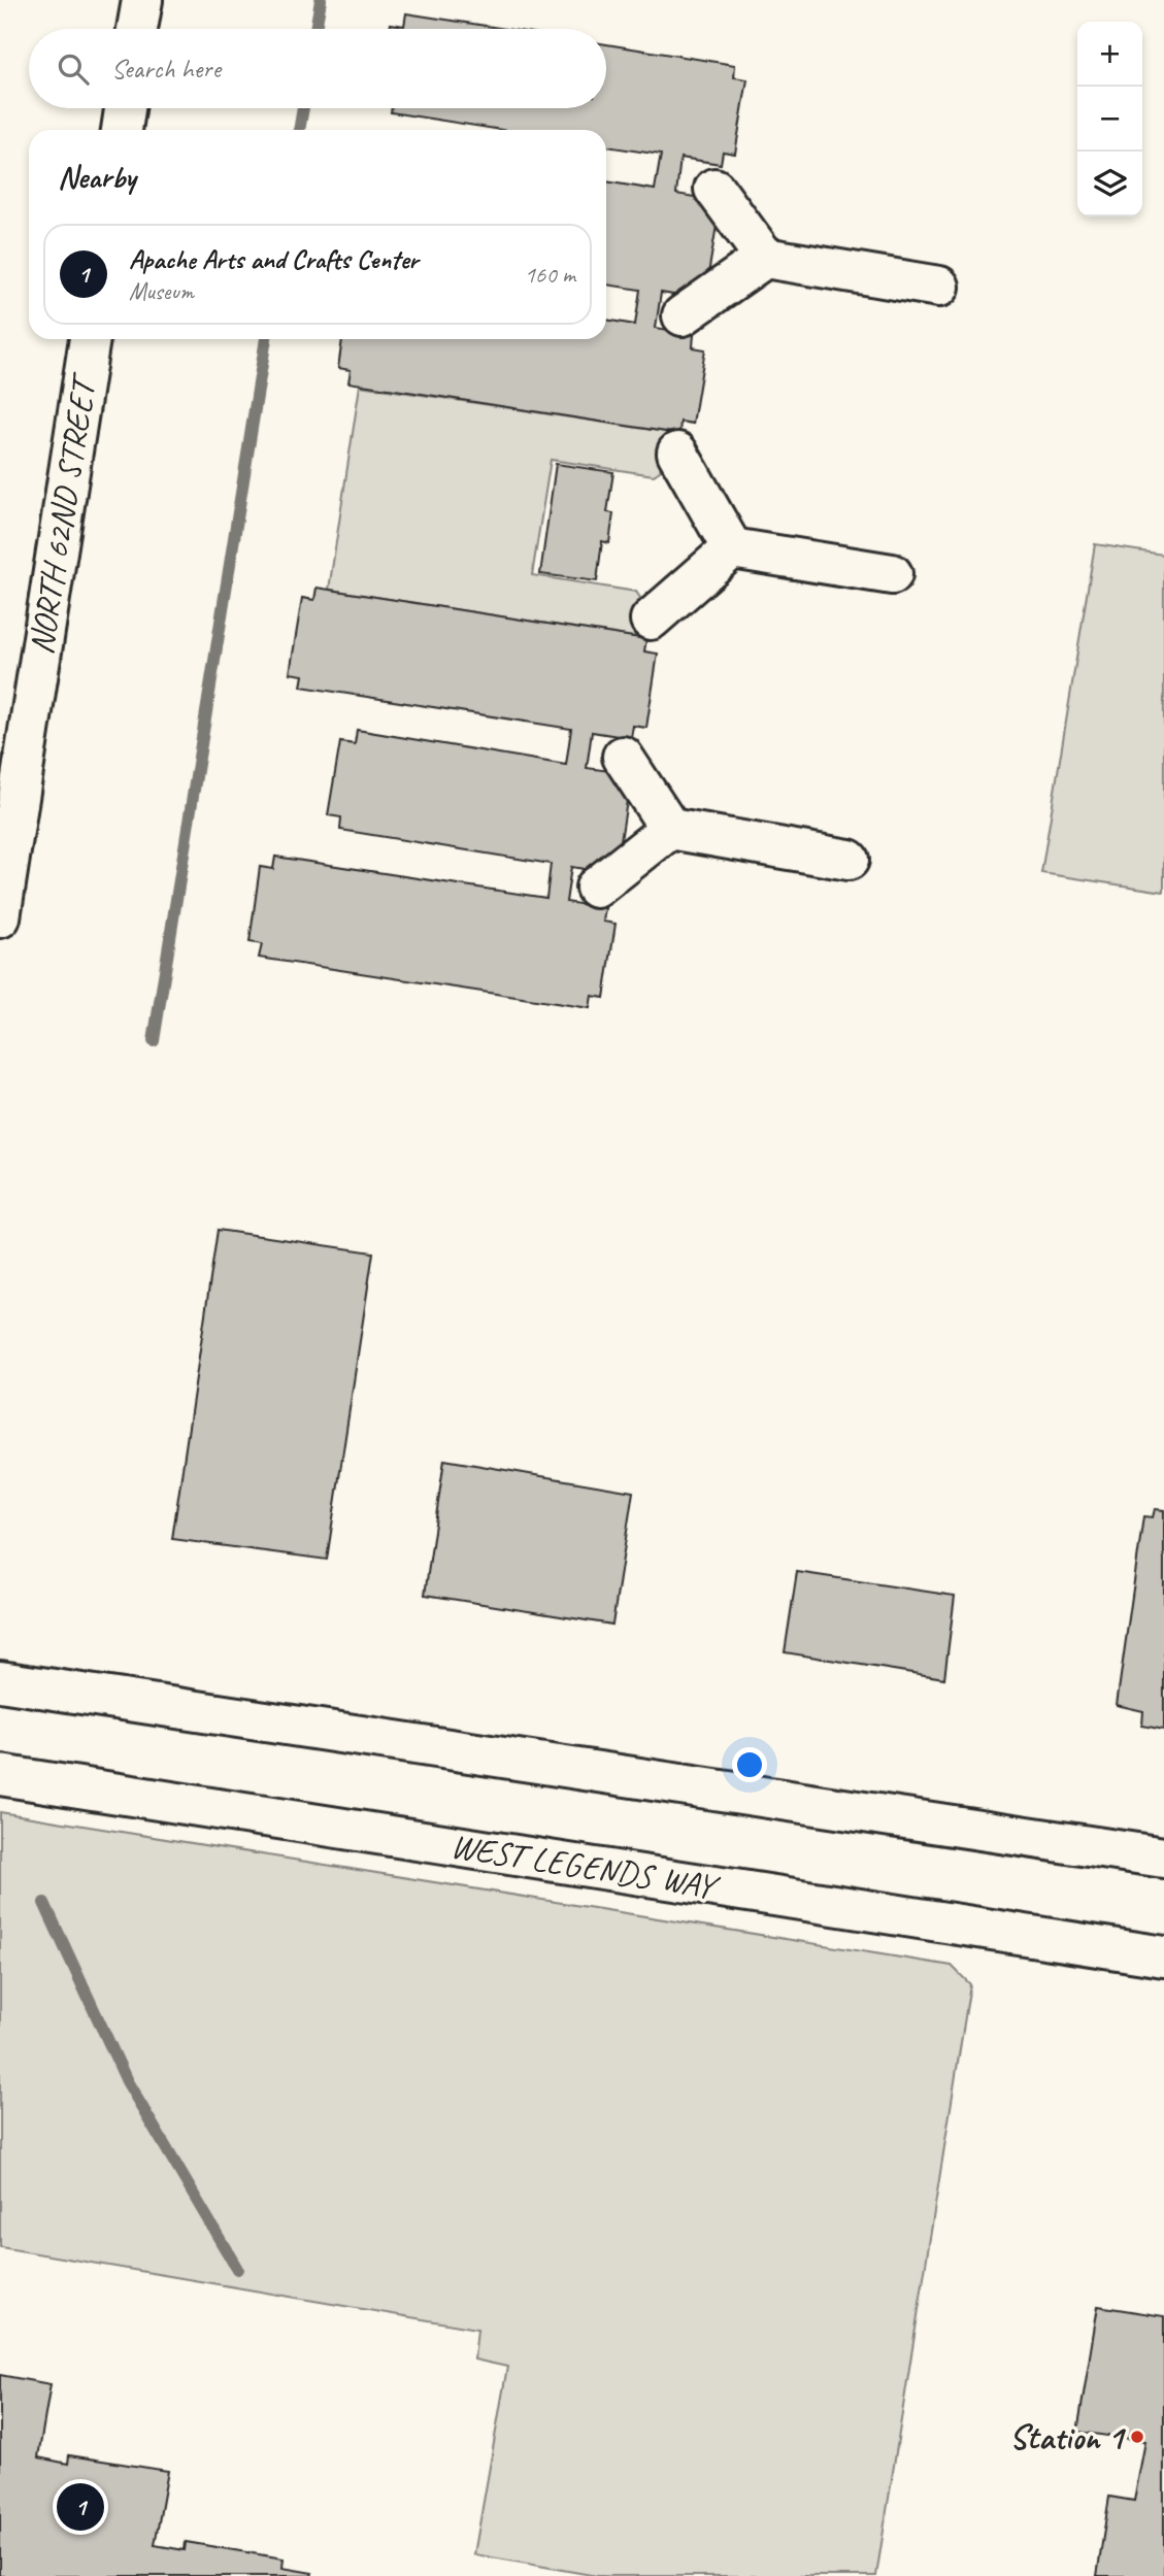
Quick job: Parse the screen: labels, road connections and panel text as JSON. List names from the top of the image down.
{
  "streets": {
    "street": ["NORTH 62ND STREET", "WEST LEGENDS WAY"]
  },
  "places": ["Station 1"],
  "page": {
    "map_buttons": ["+", "−"],
    "search": "Search here",
    "heading": "Nearby",
    "list": [
      {
        "mark": "1",
        "name": "Apache Arts and Crafts Center",
        "note": "Museum",
        "value": "160 m"
      }
    ],
    "pins": "1"
  }
}
